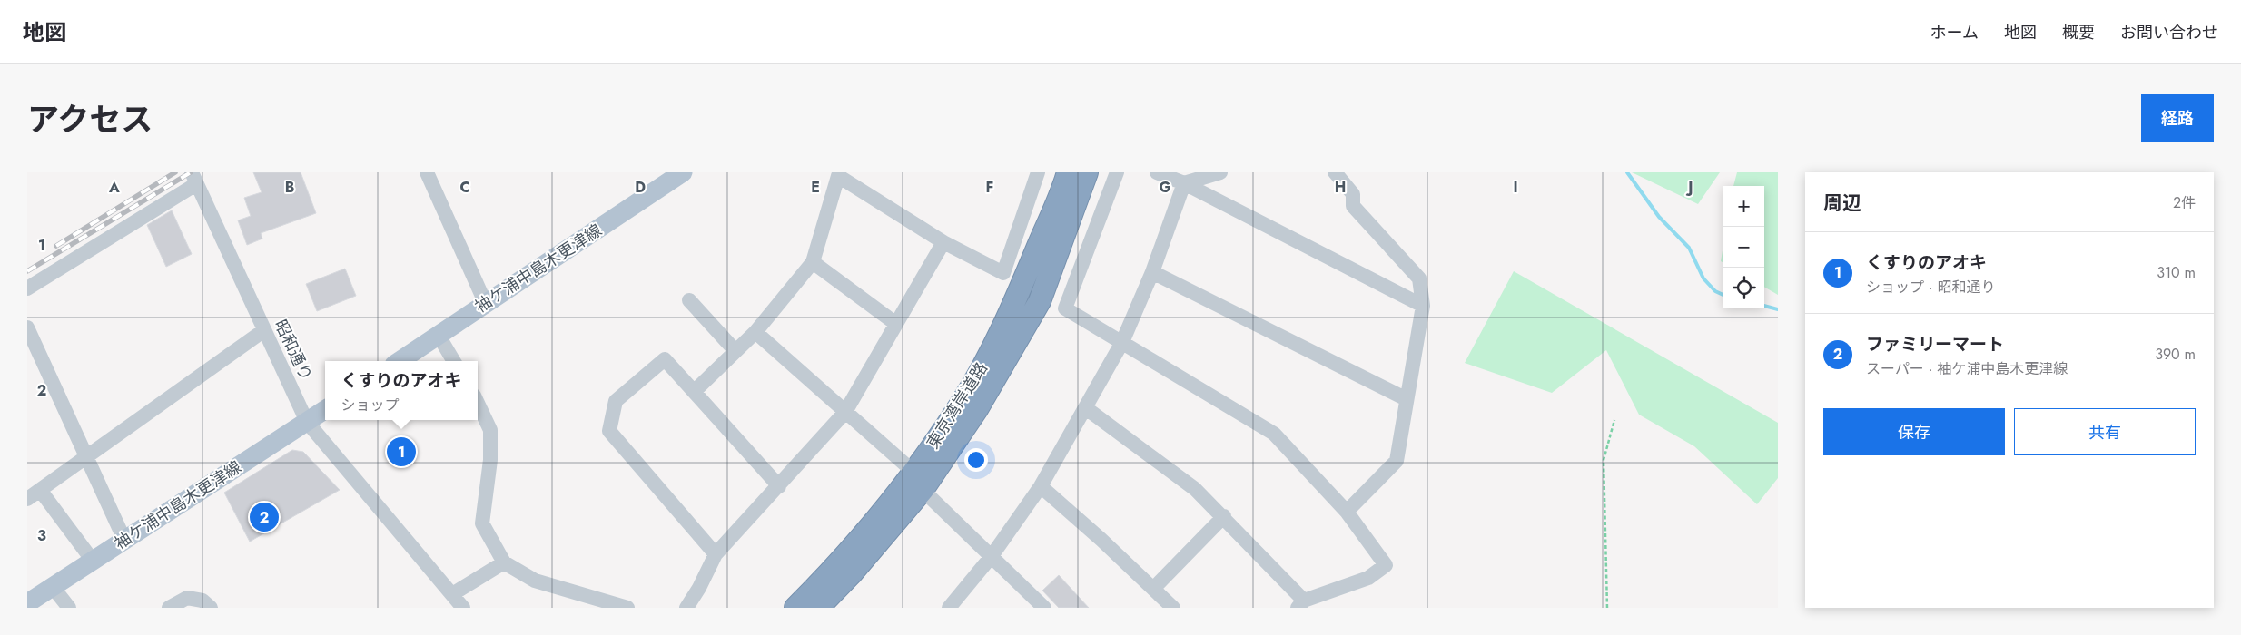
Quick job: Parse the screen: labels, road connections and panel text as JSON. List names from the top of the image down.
{
  "streets": {
    "highway": ["東京湾岸道路"],
    "main road": ["袖ケ浦中島木更津線"],
    "street": ["昭和通り"]
  },
  "crossings": [
    ["袖ケ浦中島木更津線", "昭和通り"]
  ],
  "page": {
    "header": "地図",
    "nav": [
      "ホーム",
      "地図",
      "概要",
      "お問い合わせ"
    ],
    "title": "アクセス",
    "buttons": [
      "経路",
      ["保存", "共有"]
    ],
    "heading": ["周辺", "2件"],
    "map_buttons": ["+", "−"],
    "list": [
      {
        "mark": "1",
        "name": "くすりのアオキ",
        "note": "ショップ · 昭和通り",
        "value": "310 m"
      },
      {
        "mark": "2",
        "name": "ファミリーマート",
        "note": "スーパー · 袖ケ浦中島木更津線",
        "value": "390 m"
      }
    ],
    "popup": ["くすりのアオキ", "ショップ"],
    "pins": ["1", "2"]
  },
  "grid": {
    "columns": [
      "A",
      "B",
      "C",
      "D",
      "E",
      "F",
      "G",
      "H",
      "I",
      "J"
    ],
    "rows": ["1", "2", "3"]
  }
}
